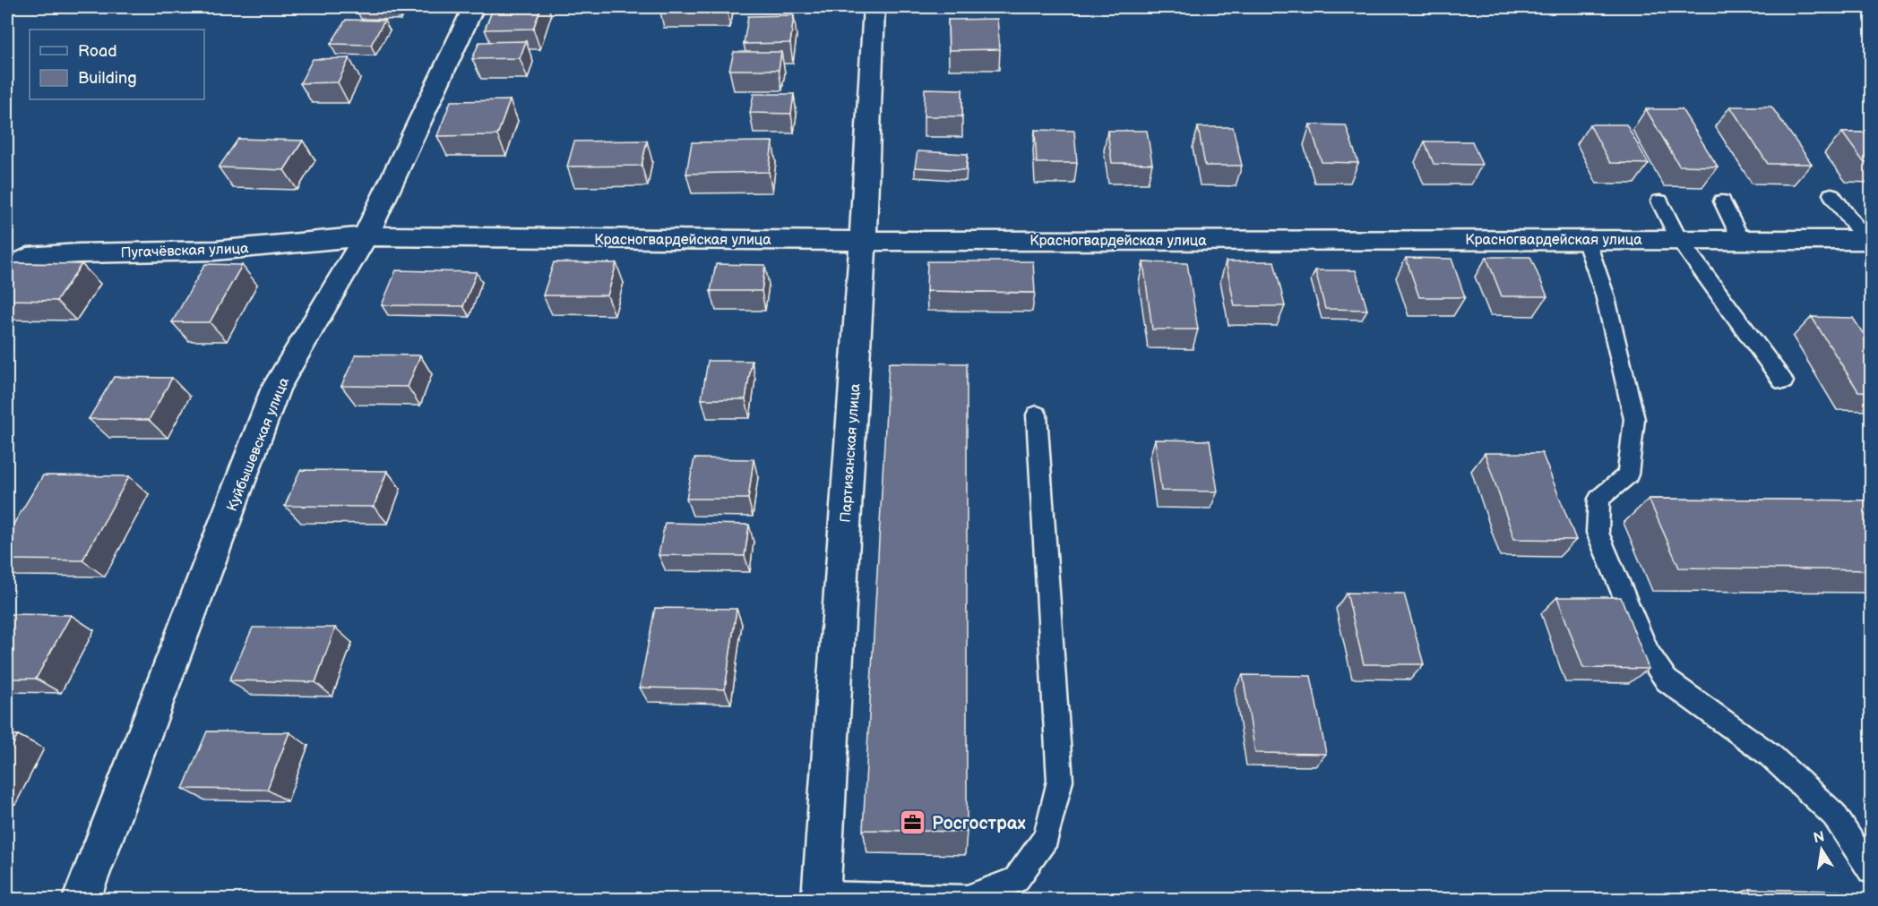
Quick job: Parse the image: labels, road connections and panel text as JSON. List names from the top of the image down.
{
  "streets": {
    "street": [
      "Красногвардейская улица",
      "Пугачёвская улица",
      "Куйбышевская улица",
      "Партизанская улица"
    ]
  },
  "crossings": [
    ["Красногвардейская улица", "Пугачёвская улица"],
    ["Красногвардейская улица", "Куйбышевская улица"],
    ["Красногвардейская улица", "Партизанская улица"],
    ["Пугачёвская улица", "Куйбышевская улица"]
  ],
  "places": {
    "office": ["Росгострах"]
  },
  "legend": ["Road", "Building"],
  "north": "top"
}
